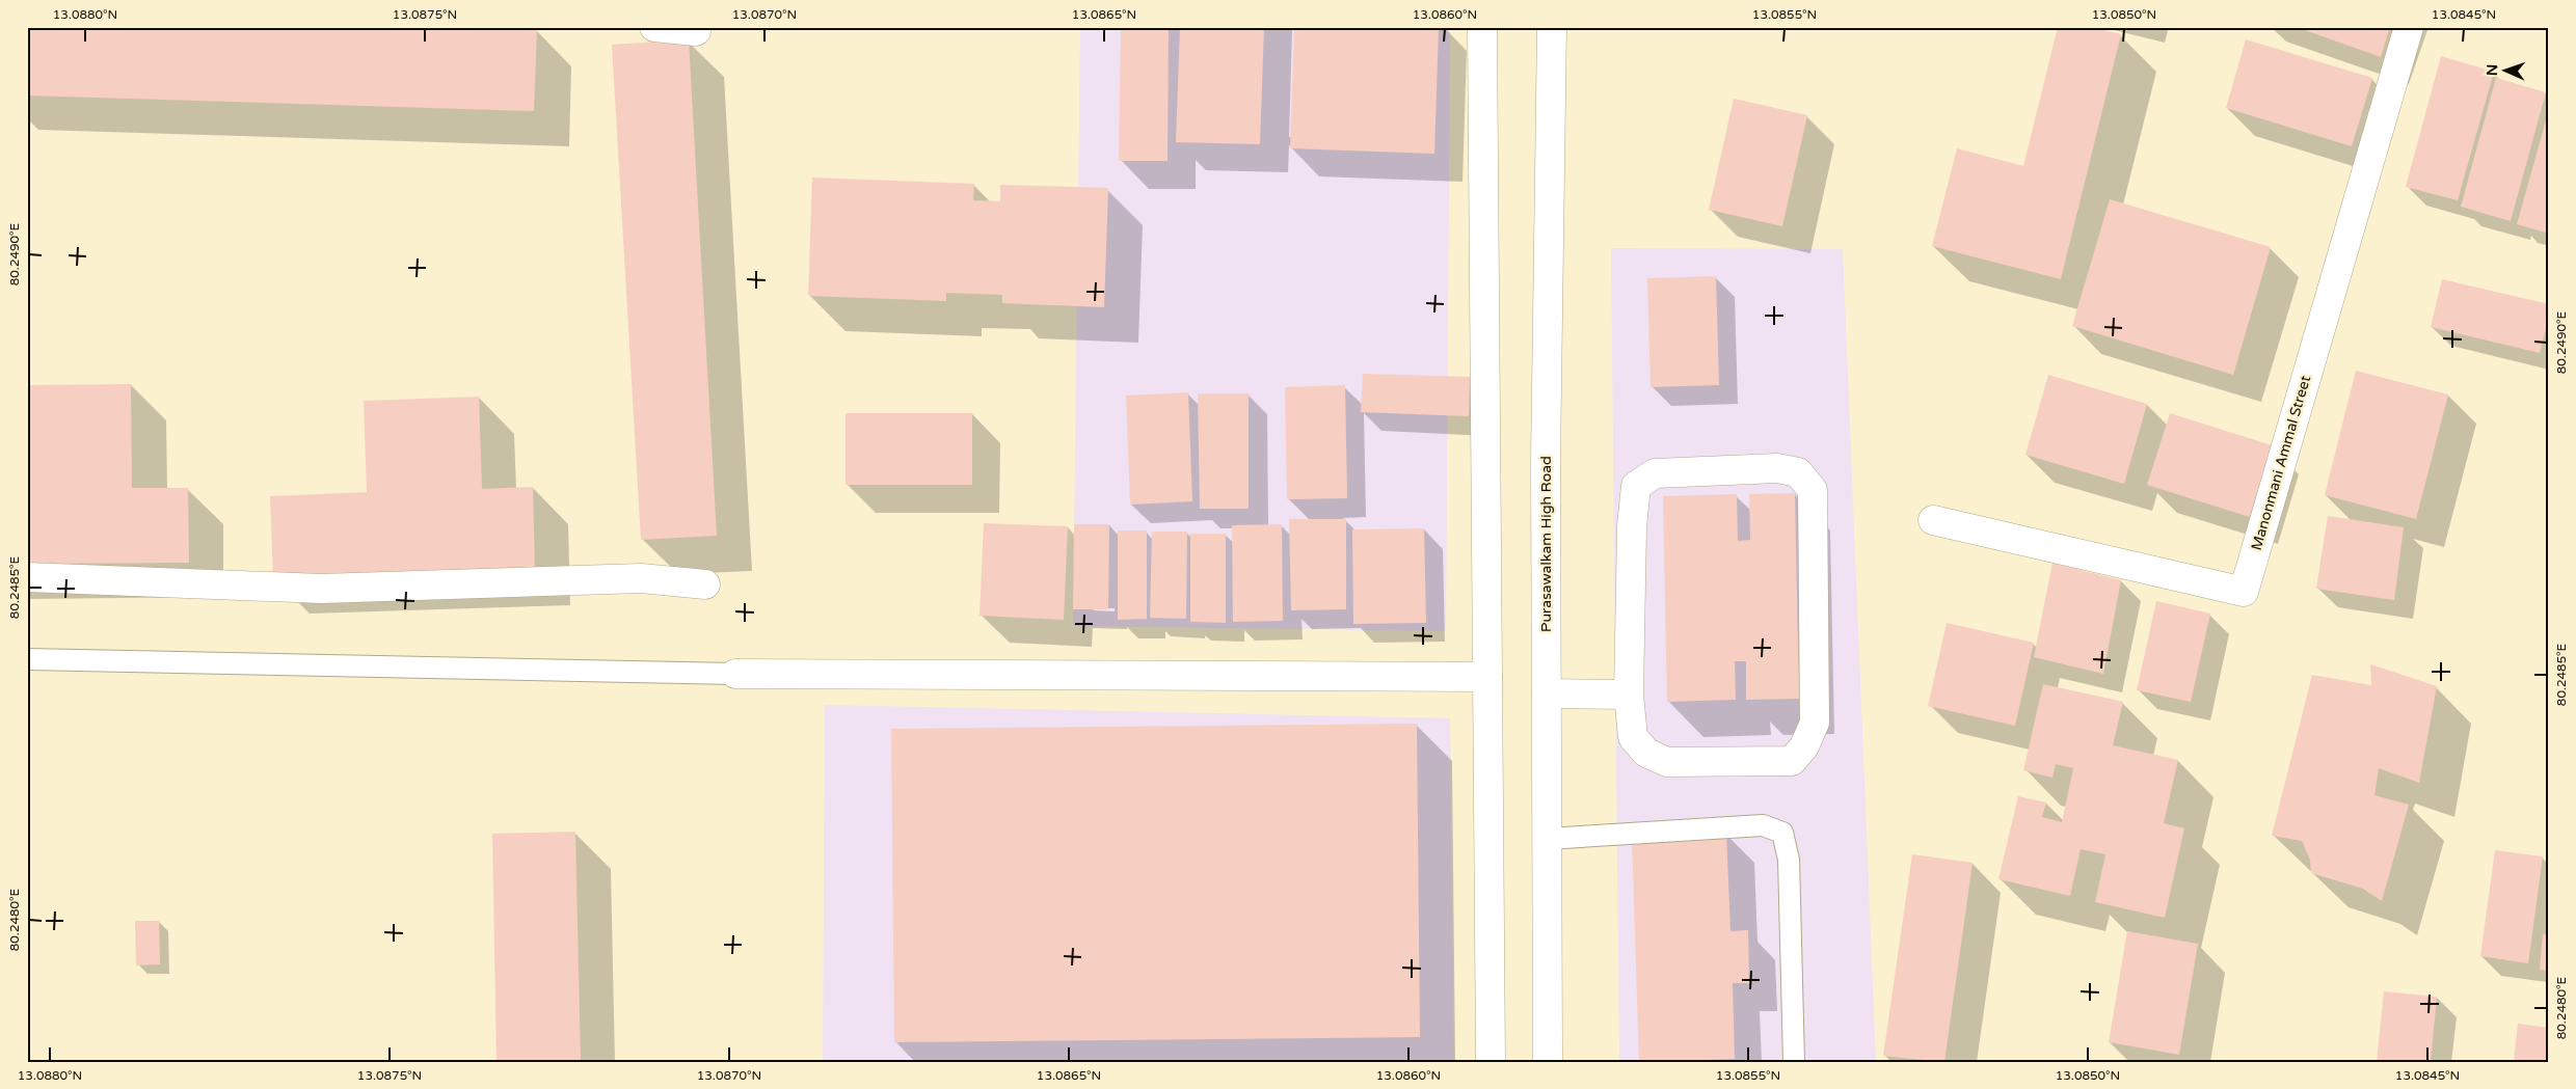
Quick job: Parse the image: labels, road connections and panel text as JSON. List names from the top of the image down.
{
  "streets": {
    "street": ["Manonmani Ammal Street", "Purasawalkam High Road"]
  },
  "north": "left",
  "coordinates": [
    "13.0880°N",
    "13.0875°N",
    "13.0870°N",
    "13.0865°N",
    "13.0860°N",
    "13.0855°N",
    "13.0850°N",
    "13.0845°N",
    "80.2490°E",
    "80.2485°E",
    "80.2480°E"
  ]
}
